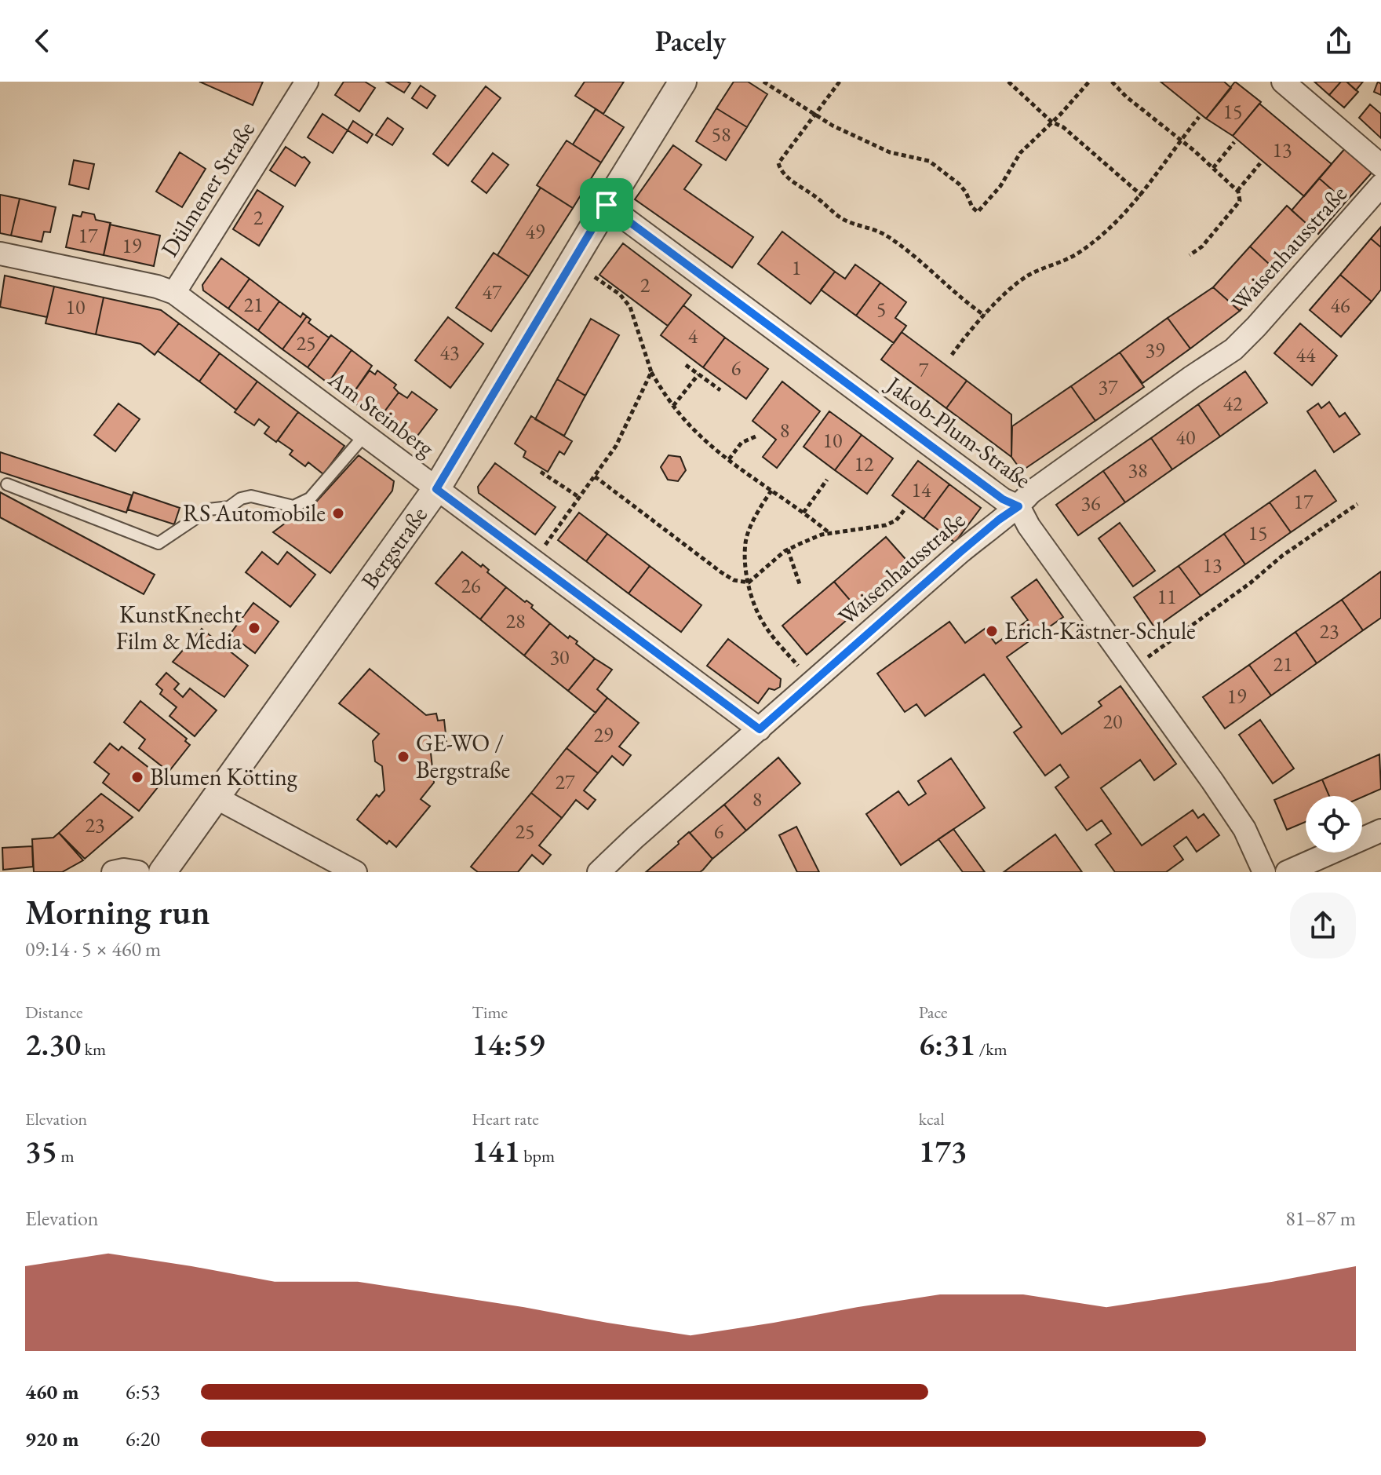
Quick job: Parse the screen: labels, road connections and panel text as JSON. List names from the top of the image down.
{
  "streets": {
    "street": [
      "Dülmener Straße",
      "Waisenhausstraße",
      "Am Steinberg",
      "Jakob-Plum-Straße",
      "Bergstraße"
    ]
  },
  "crossings": [
    ["Dülmener Straße", "Am Steinberg"],
    ["Waisenhausstraße", "Am Steinberg"],
    ["Waisenhausstraße", "Jakob-Plum-Straße"],
    ["Am Steinberg", "Bergstraße"],
    ["Jakob-Plum-Straße", "Bergstraße"]
  ],
  "places": [
    "RS Automobile",
    "KunstKnecht Film & Media",
    "Erich-Kästner-Schule",
    "GE-WO / Bergstraße",
    "Blumen Kötting"
  ],
  "house_numbers": [
    "15",
    "58",
    "13",
    "2",
    "49",
    "17",
    "19",
    "1",
    "2",
    "47",
    "21",
    "46",
    "10",
    "5",
    "4",
    "25",
    "39",
    "43",
    "44",
    "6",
    "7",
    "37",
    "42",
    "8",
    "40",
    "10",
    "12",
    "38",
    "14",
    "17",
    "36",
    "15",
    "13",
    "26",
    "11",
    "28",
    "23",
    "30",
    "21",
    "19",
    "20",
    "29",
    "27",
    "8",
    "23",
    "25",
    "6"
  ],
  "page": {
    "header": "Pacely",
    "heading": ["Morning run", "09:14 · 5 × 460 m"],
    "stats": [
      ["Distance", "2.30 km"],
      ["Time", "14:59"],
      ["Pace", "6:31 /km"],
      ["Elevation", "35 m"],
      ["Heart rate", "141 bpm"],
      ["kcal", "173"]
    ],
    "chart": ["Elevation", "81–87 m"],
    "list": [
      {
        "name": "460 m",
        "note": "6:53"
      },
      {
        "name": "920 m",
        "note": "6:20"
      }
    ]
  }
}
